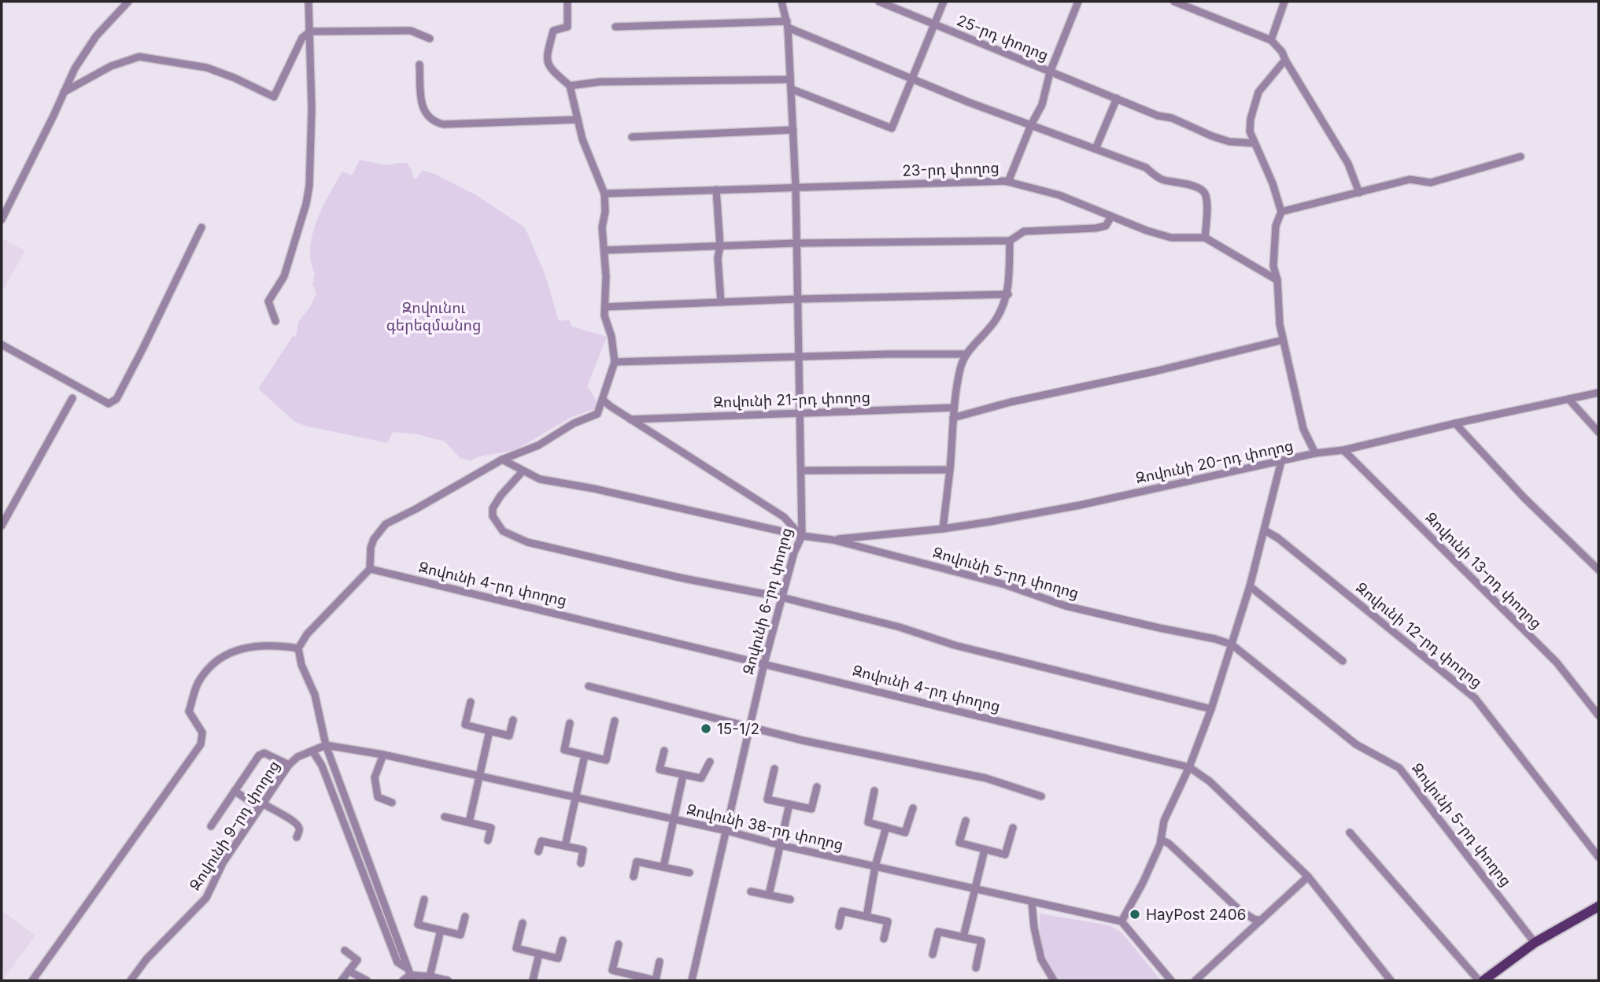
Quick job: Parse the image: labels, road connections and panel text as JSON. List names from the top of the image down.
{
  "streets": {
    "street": [
      "25-րդ փողոց",
      "23-րդ փողոց",
      "Զովունի 21-րդ փողոց",
      "Զովունի 20-րդ փողոց",
      "Զովունի 13-րդ փողոց",
      "Զովունի 5-րդ փողոց",
      "Զովունի 4-րդ փողոց",
      "Զովունի 6-րդ փողոց",
      "Զովունի 12-րդ փողոց",
      "Զովունի 9-րդ փողոց",
      "Զովունի 38-րդ փողոց"
    ]
  },
  "crossings": [
    ["23-րդ փողոց", "Զովունի 6-րդ փողոց"],
    ["Զովունի 21-րդ փողոց", "Զովունի 6-րդ փողոց"],
    ["Զովունի 20-րդ փողոց", "Զովունի 13-րդ փողոց"],
    ["Զովունի 20-րդ փողոց", "Զովունի 5-րդ փողոց"],
    ["Զովունի 5-րդ փողոց", "Զովունի 6-րդ փողոց"],
    ["Զովունի 4-րդ փողոց", "Զովունի 6-րդ փողոց"],
    ["Զովունի 6-րդ փողոց", "Զովունի 38-րդ փողոց"],
    ["Զովունի 9-րդ փողոց", "Զովունի 38-րդ փողոց"]
  ],
  "parks": ["Զովունու գերեզմանոց"],
  "places": ["15-1/2", "HayPost 2406"]
}
